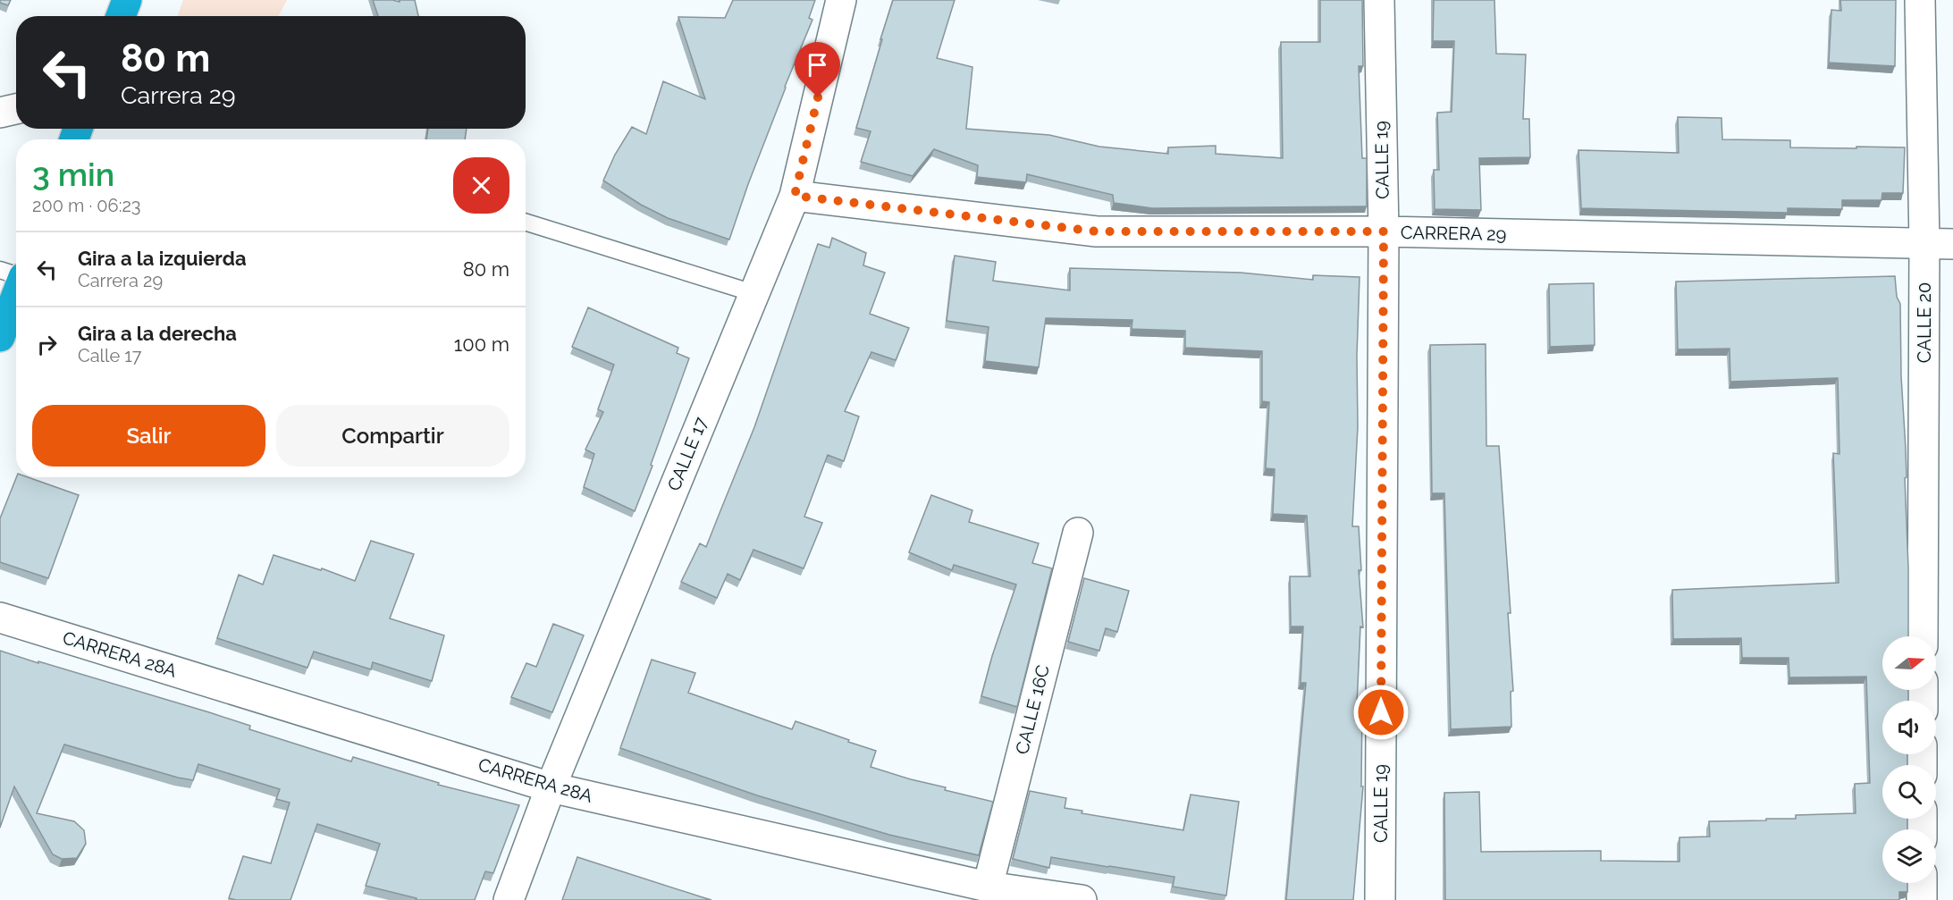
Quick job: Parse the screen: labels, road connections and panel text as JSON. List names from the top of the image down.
{
  "streets": {
    "street": [
      "CALLE 19",
      "CARRERA 29",
      "CALLE 20",
      "CALLE 17",
      "CARRERA 28A",
      "CALLE 16C"
    ]
  },
  "crossings": [
    ["CALLE 19", "CARRERA 29"],
    ["CARRERA 29", "CALLE 20"],
    ["CARRERA 29", "CALLE 17"],
    ["CALLE 17", "CARRERA 28A"],
    ["CARRERA 28A", "CALLE 16C"]
  ],
  "north": "right",
  "page": {
    "turn": ["80 m", "Carrera 29"],
    "heading": ["3 min", "200 m · 06:23"],
    "list": [
      {
        "name": "Gira a la izquierda",
        "note": "Carrera 29",
        "value": "80 m"
      },
      {
        "name": "Gira a la derecha",
        "note": "Calle 17",
        "value": "100 m"
      }
    ],
    "buttons": ["Salir", "Compartir"]
  }
}
